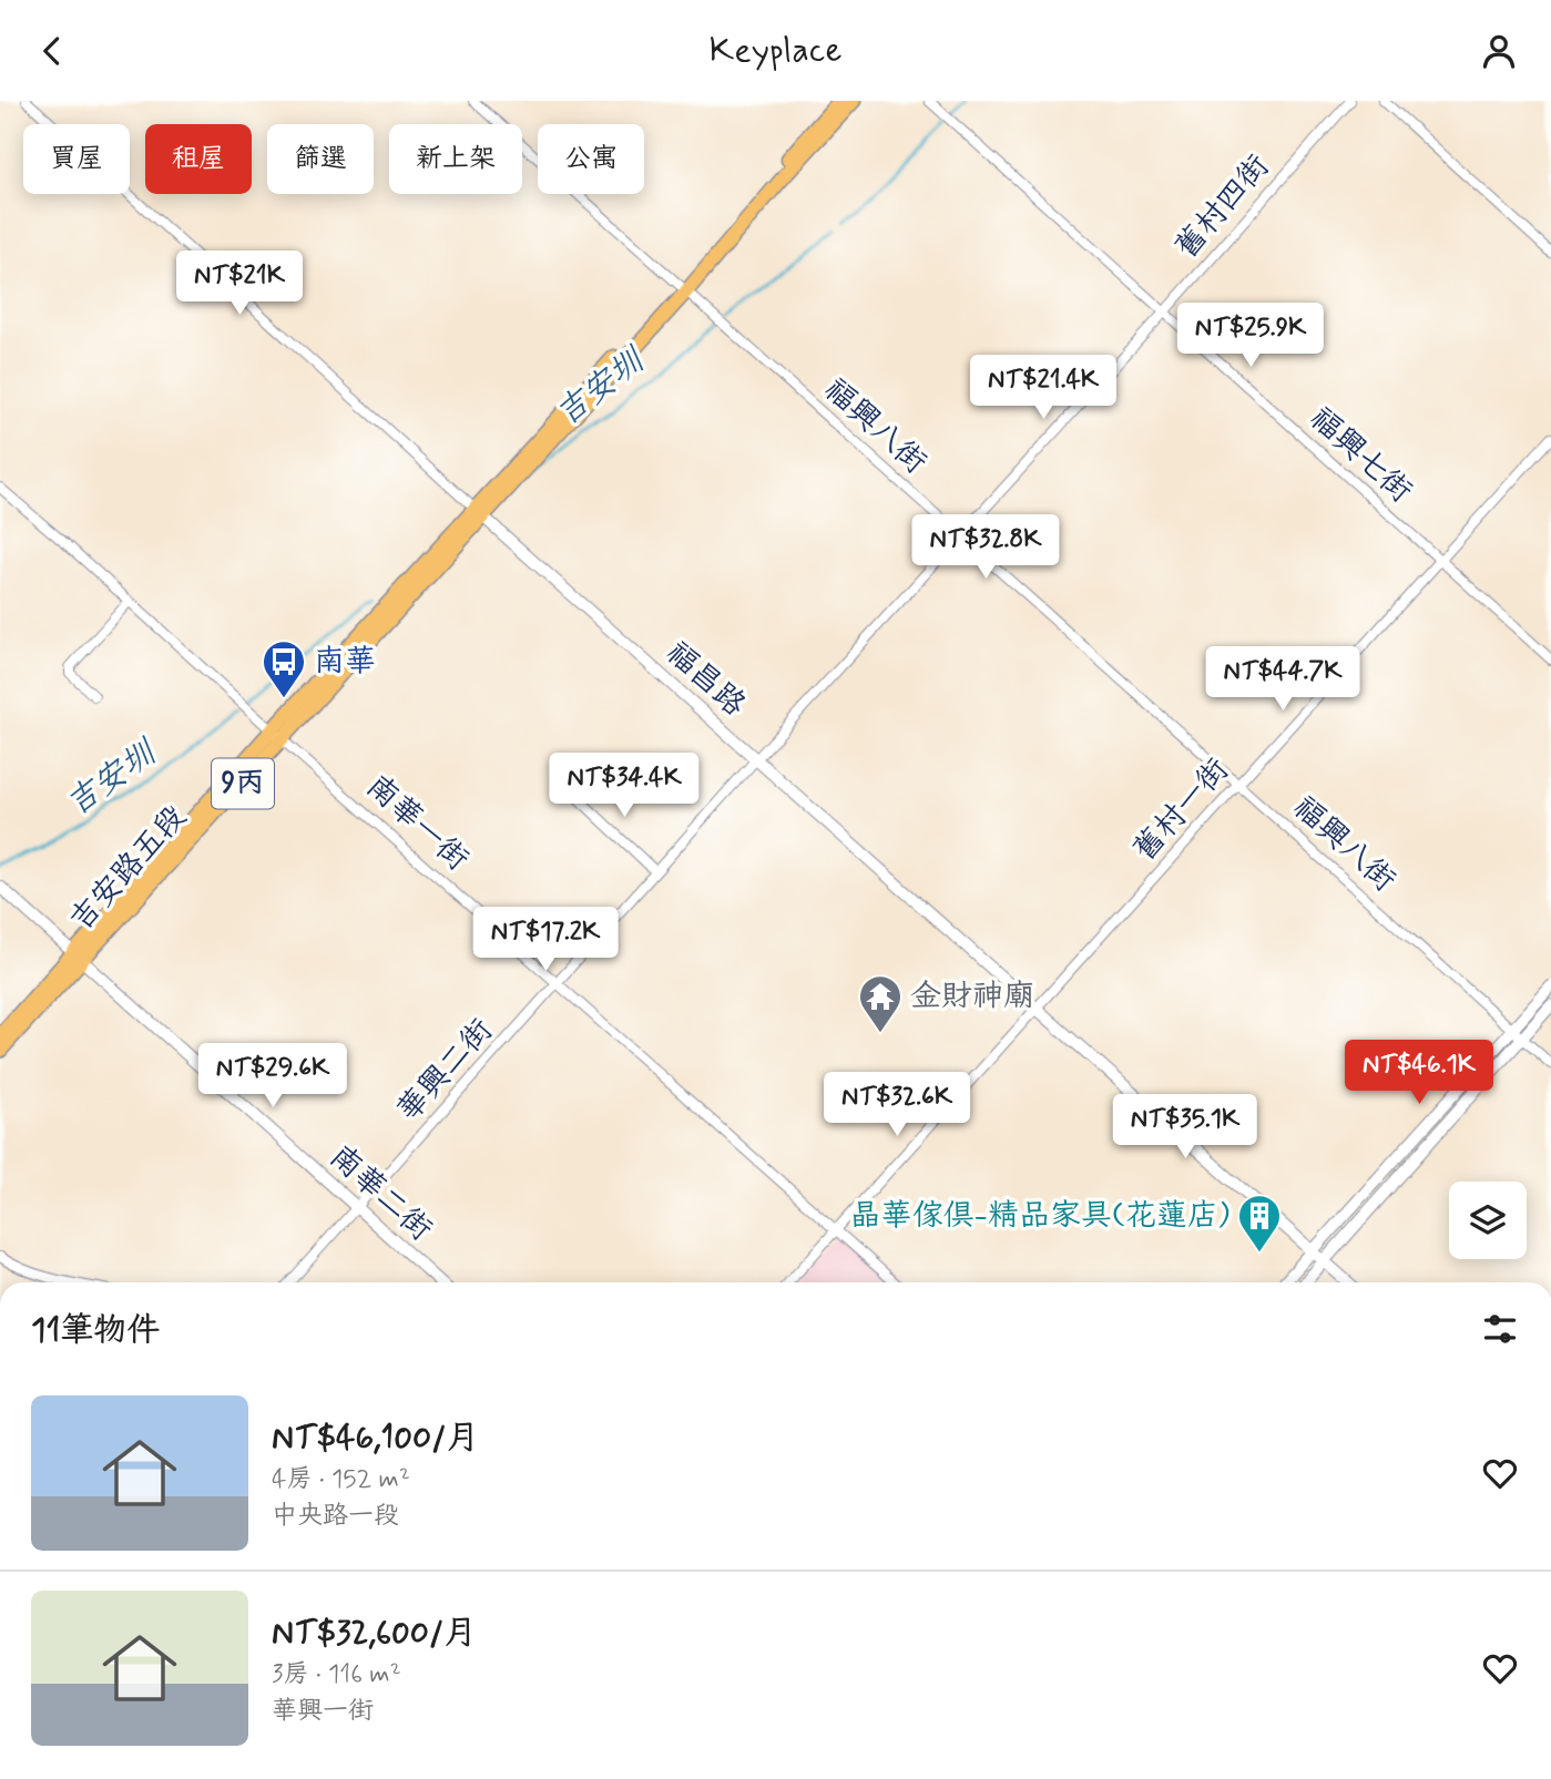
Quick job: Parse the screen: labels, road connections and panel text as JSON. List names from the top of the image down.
{
  "streets": {
    "main road": ["9丙", "吉安路五段"],
    "street": [
      "舊村四街",
      "福興八街",
      "福興七街",
      "福昌路",
      "舊村一街",
      "南華一街",
      "華興二街",
      "南華二街"
    ]
  },
  "crossings": [
    ["舊村四街", "福興八街"],
    ["舊村四街", "福興七街"],
    ["舊村四街", "福昌路"],
    ["舊村四街", "華興二街"],
    ["福興八街", "9丙"],
    ["福興八街", "舊村一街"],
    ["福興七街", "舊村一街"],
    ["福昌路", "9丙"],
    ["福昌路", "舊村一街"],
    ["福昌路", "吉安路五段"],
    ["福昌路", "華興二街"],
    ["9丙", "吉安路五段"],
    ["舊村一街", "南華一街"],
    ["南華一街", "吉安路五段"],
    ["南華一街", "華興二街"],
    ["吉安路五段", "南華二街"],
    ["華興二街", "南華二街"]
  ],
  "water": ["吉安圳"],
  "places": {
    "bus stop": ["南華"],
    "temple": ["金財神廟"],
    "building": ["晶華傢俱-精品家具(花蓮店)"]
  },
  "page": {
    "header": "Keyplace",
    "chip": [
      "買屋",
      "租屋",
      "篩選",
      "新上架",
      "公寓"
    ],
    "price": [
      "NT$21K",
      "NT$25.9K",
      "NT$21.4K",
      "NT$32.8K",
      "NT$44.7K",
      "NT$34.4K",
      "NT$17.2K",
      "NT$46.1K",
      "NT$29.6K",
      "NT$32.6K",
      "NT$35.1K"
    ],
    "heading": "11筆物件",
    "list": [
      {
        "name": "NT$46,100/月",
        "note": "4房 · 152 m² · 中央路一段"
      },
      {
        "name": "NT$32,600/月",
        "note": "3房 · 116 m² · 華興一街"
      }
    ]
  }
}
